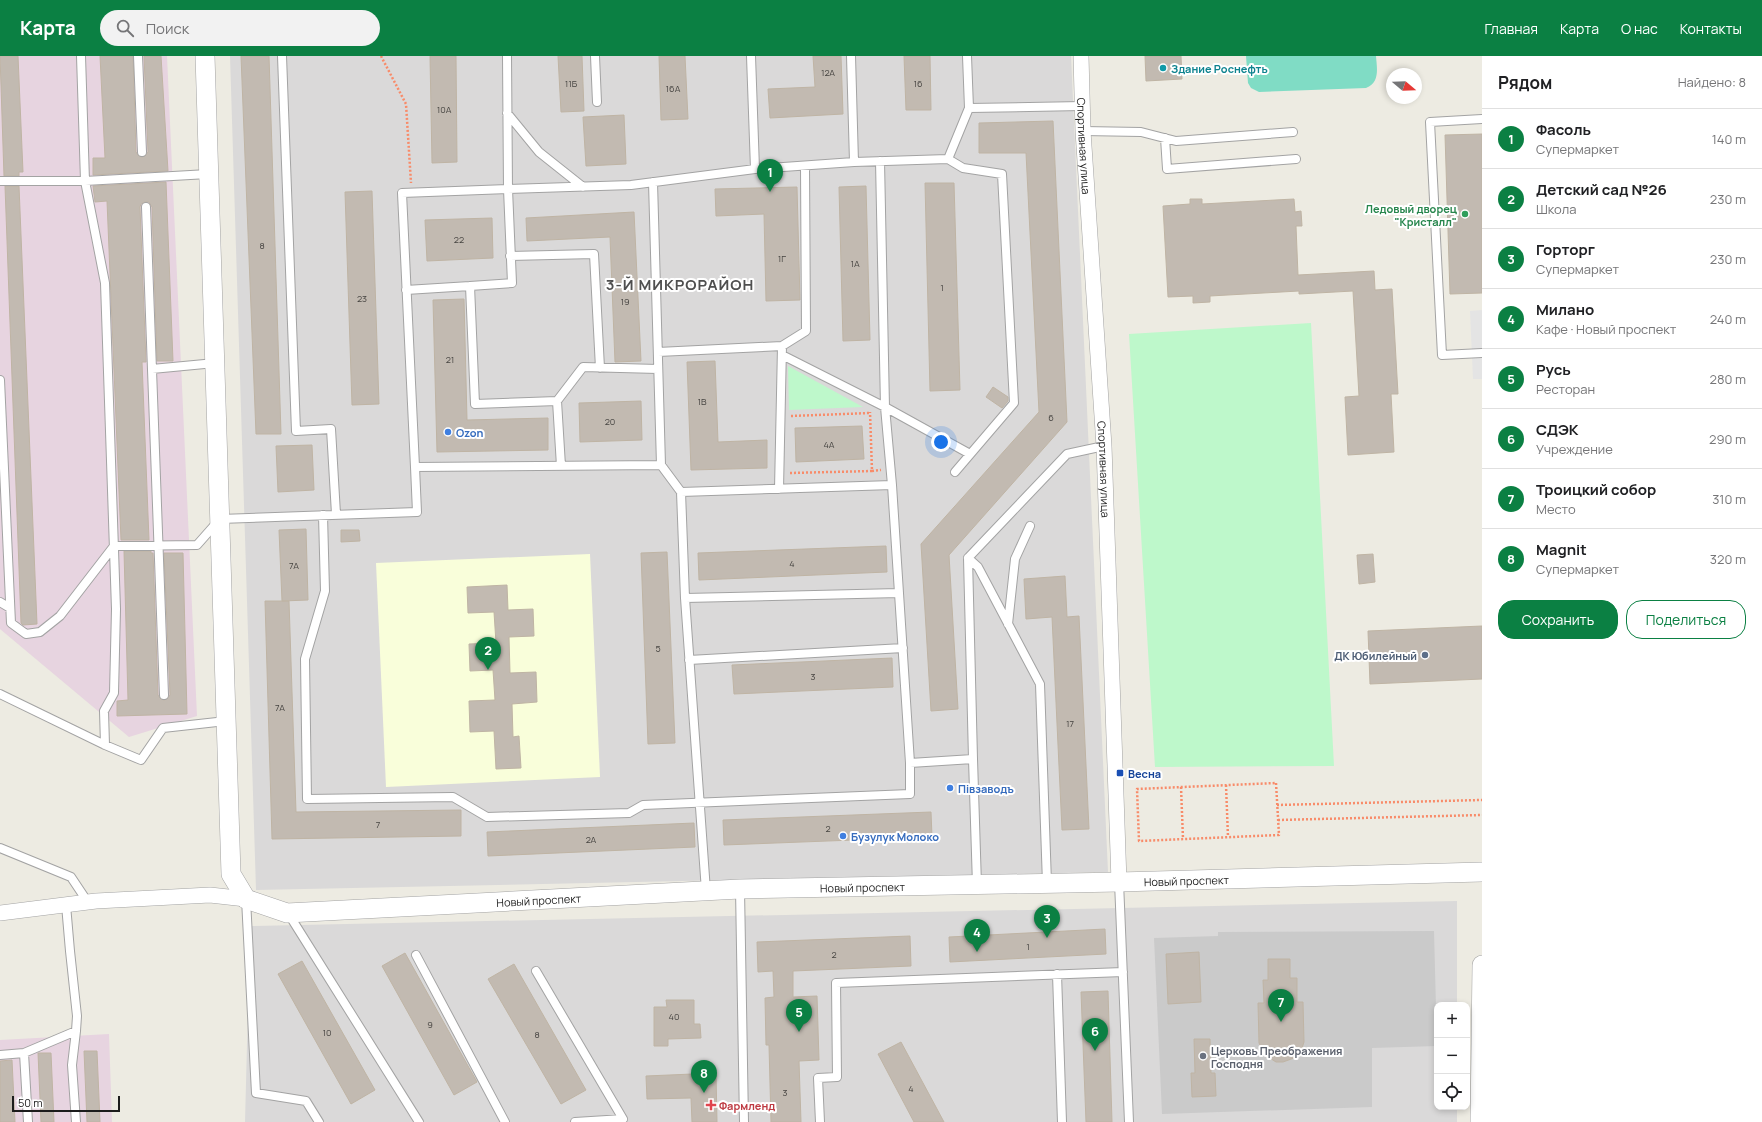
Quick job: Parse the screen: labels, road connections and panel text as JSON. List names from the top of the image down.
{
  "streets": {
    "street": ["Спортивная улица", "Новый проспект"]
  },
  "crossings": [
    ["Спортивная улица", "Новый проспект"]
  ],
  "districts": ["3-Й МИКРОРАЙОН"],
  "places": {
    "other": [
      "Здание Роснефть",
      "Ледовый дворец \"Кристалл\"",
      "Ozon",
      "ДК Юбилейный",
      "Півзаводъ",
      "Бузулук Молоко",
      "Церковь Преображения Господня"
    ],
    "transit": ["Весна"],
    "health": ["Фармленд"]
  },
  "house_numbers": [
    "12А",
    "11Б",
    "16",
    "16А",
    "10А",
    "22",
    "8",
    "1Г",
    "1А",
    "1",
    "23",
    "19",
    "21",
    "1В",
    "6",
    "20",
    "4А",
    "4",
    "7А",
    "5",
    "3",
    "7А",
    "17",
    "7",
    "2",
    "2А",
    "1",
    "2",
    "40",
    "9",
    "10",
    "8",
    "4",
    "3"
  ],
  "scale_bar": "50 m",
  "north": "right",
  "page": {
    "header": "Карта",
    "search": "Поиск",
    "nav": [
      "Главная",
      "Карта",
      "О нас",
      "Контакты"
    ],
    "heading": ["Рядом", "Найдено: 8"],
    "list": [
      {
        "mark": "1",
        "name": "Фасоль",
        "note": "Супермаркет",
        "value": "140 m"
      },
      {
        "mark": "2",
        "name": "Детский сад №26",
        "note": "Школа",
        "value": "230 m"
      },
      {
        "mark": "3",
        "name": "Горторг",
        "note": "Супермаркет",
        "value": "230 m"
      },
      {
        "mark": "4",
        "name": "Милано",
        "note": "Кафе · Новый проспект",
        "value": "240 m"
      },
      {
        "mark": "5",
        "name": "Русь",
        "note": "Ресторан",
        "value": "280 m"
      },
      {
        "mark": "6",
        "name": "СДЭК",
        "note": "Учреждение",
        "value": "290 m"
      },
      {
        "mark": "7",
        "name": "Троицкий собор",
        "note": "Место",
        "value": "310 m"
      },
      {
        "mark": "8",
        "name": "Magnit",
        "note": "Супермаркет",
        "value": "320 m"
      }
    ],
    "pins": [
      "1",
      "2",
      "3",
      "4",
      "7",
      "5",
      "6",
      "8"
    ],
    "buttons": ["Сохранить", "Поделиться"],
    "map_buttons": ["+", "−"],
    "scale": "50 m"
  }
}
